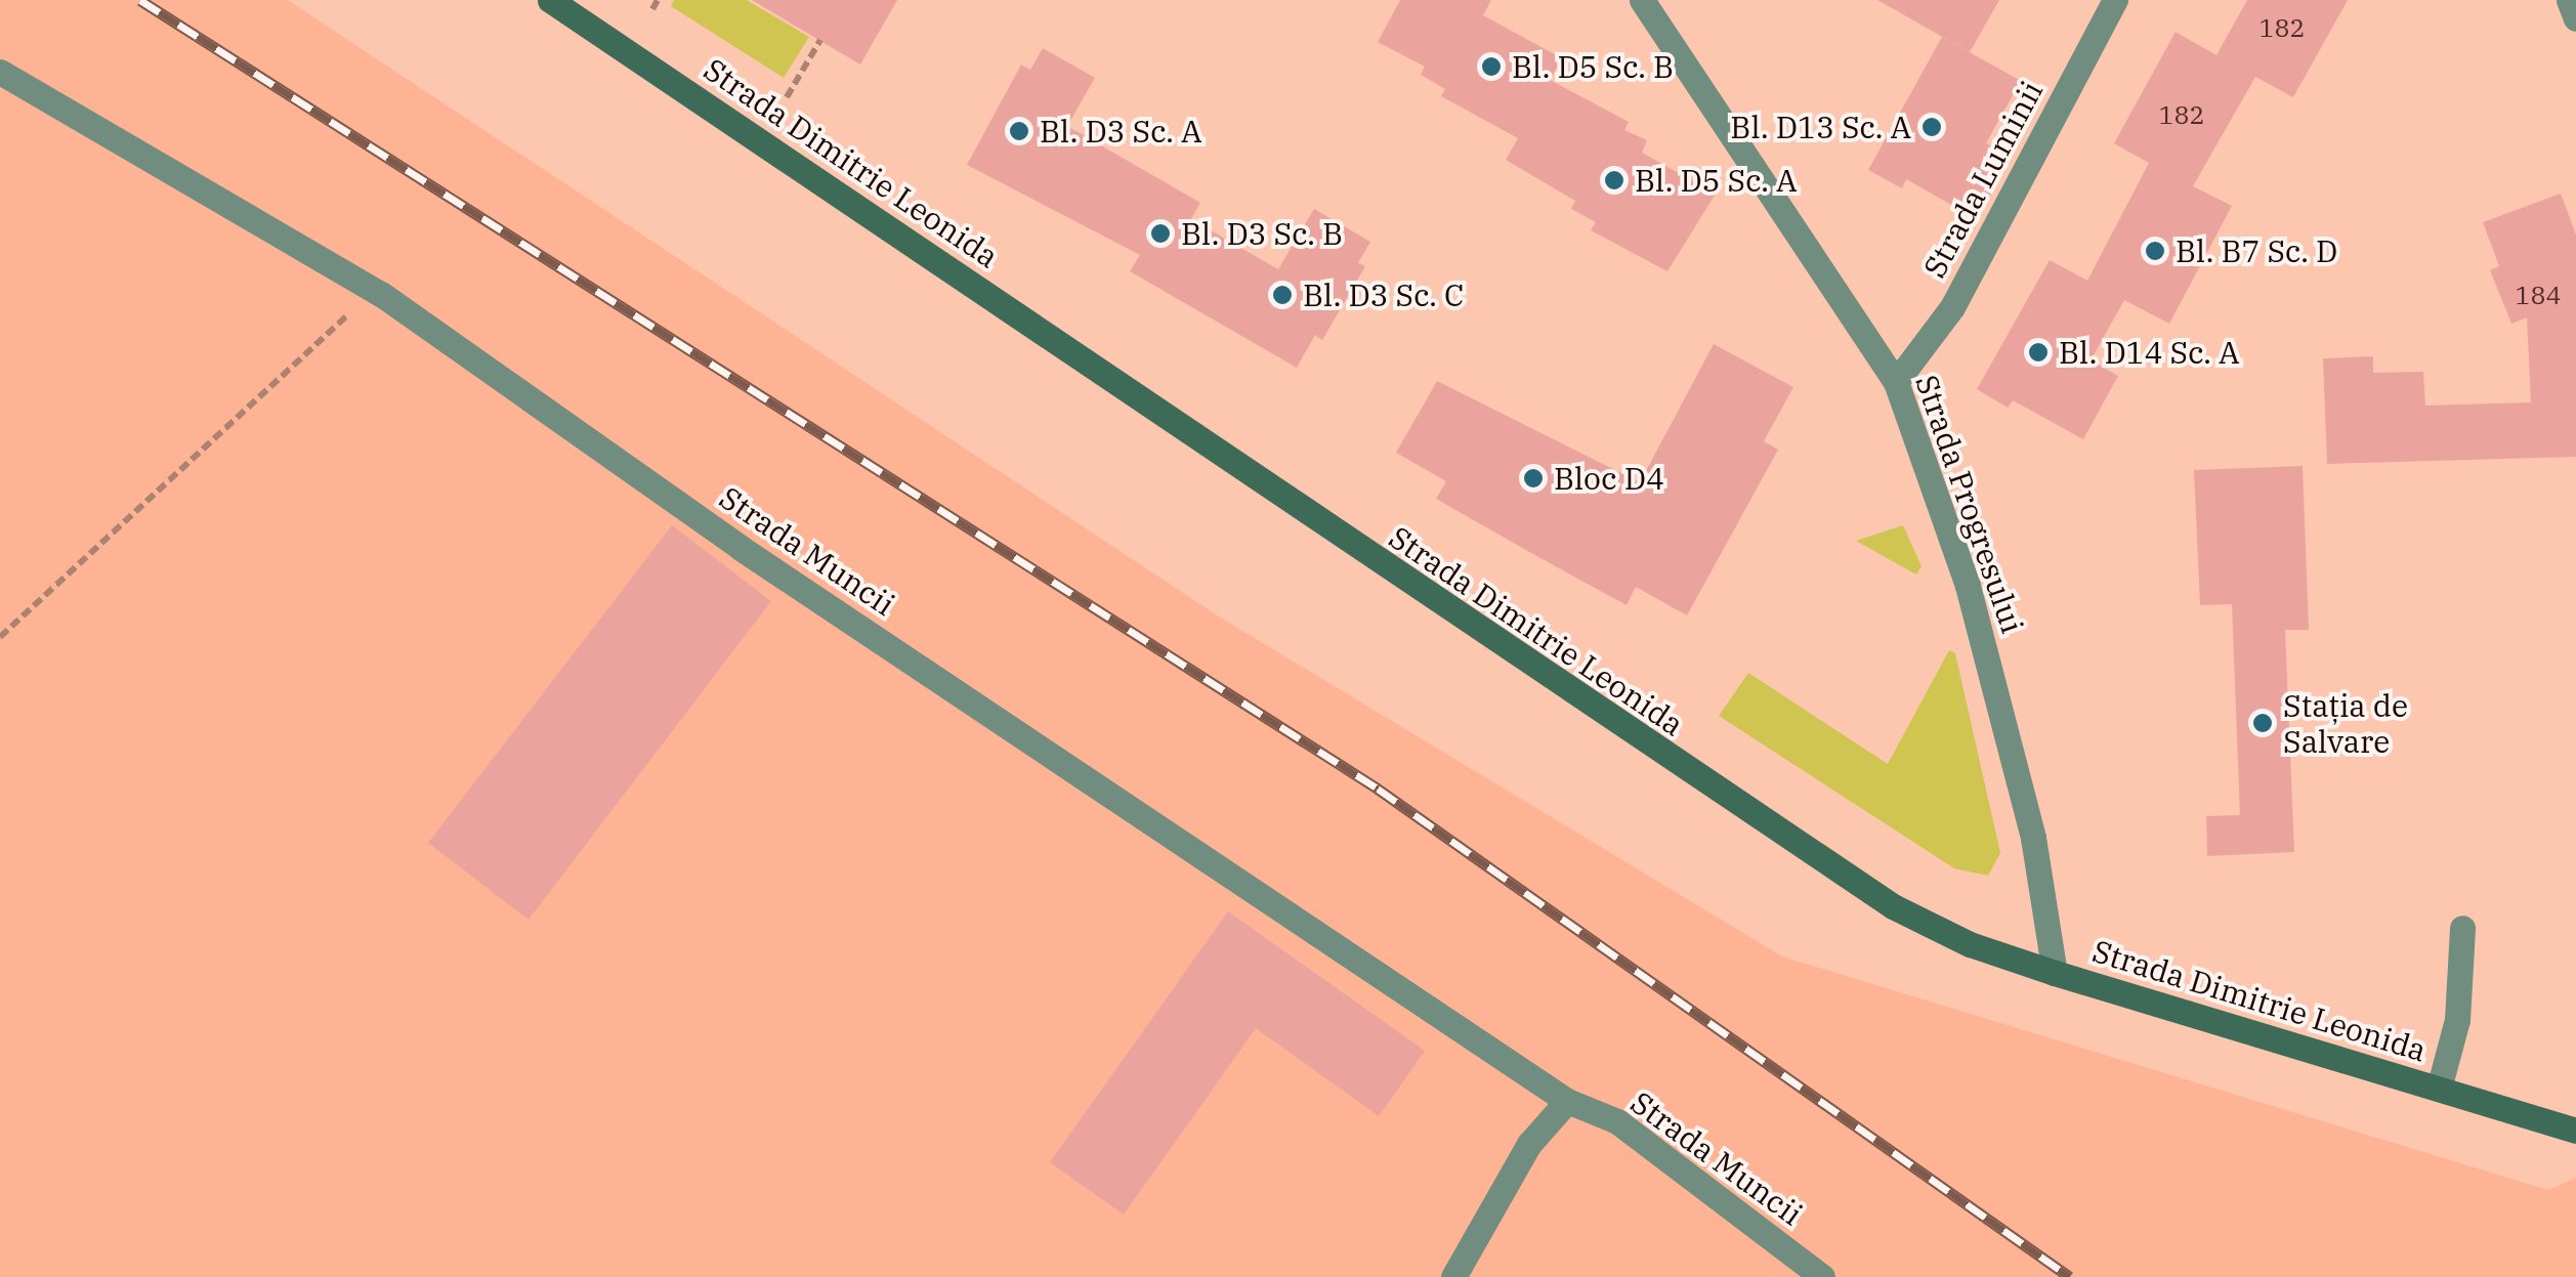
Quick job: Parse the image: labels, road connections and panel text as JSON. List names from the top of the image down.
{
  "streets": {
    "main road": ["Strada Dimitrie Leonida"],
    "street": ["Strada Luminii", "Strada Progresului", "Strada Muncii"]
  },
  "crossings": [
    ["Strada Dimitrie Leonida", "Strada Progresului"],
    ["Strada Luminii", "Strada Progresului"]
  ],
  "places": [
    "Bl. D5 Sc. B",
    "Bl. D13 Sc. A",
    "Bl. D3 Sc. A",
    "Bl. D5 Sc. A",
    "Bl. D3 Sc. B",
    "Bl. B7 Sc. D",
    "Bl. D3 Sc. C",
    "Bl. D14 Sc. A",
    "Bloc D4",
    "Stația de Salvare"
  ],
  "house_numbers": ["182", "182", "184"]
}
